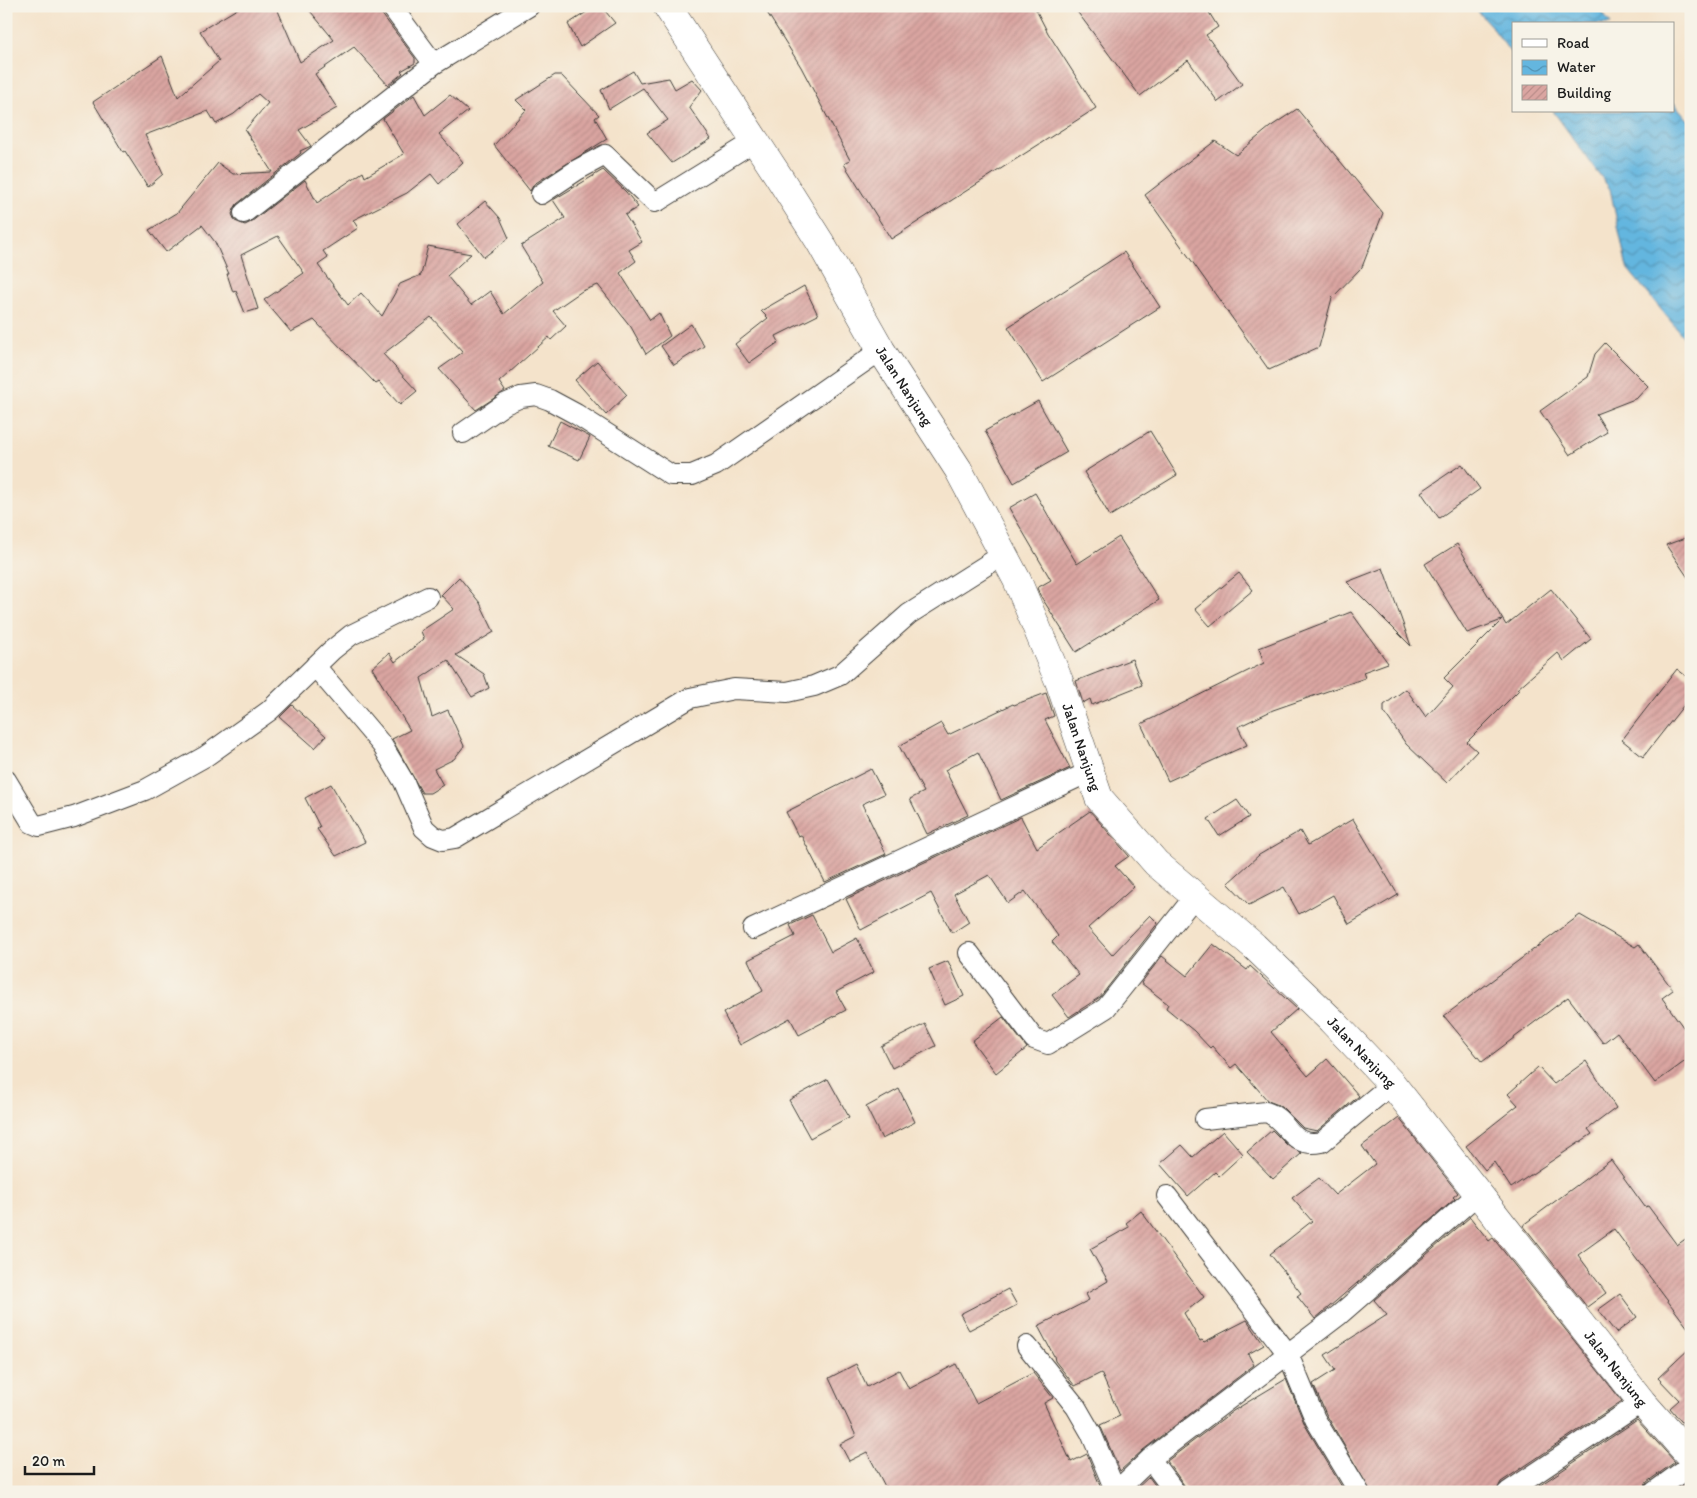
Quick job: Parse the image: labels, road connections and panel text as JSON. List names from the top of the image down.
{
  "streets": {
    "main road": ["Jalan Nanjung"]
  },
  "legend": ["Road", "Water", "Building"],
  "scale_bar": "20 m"
}
